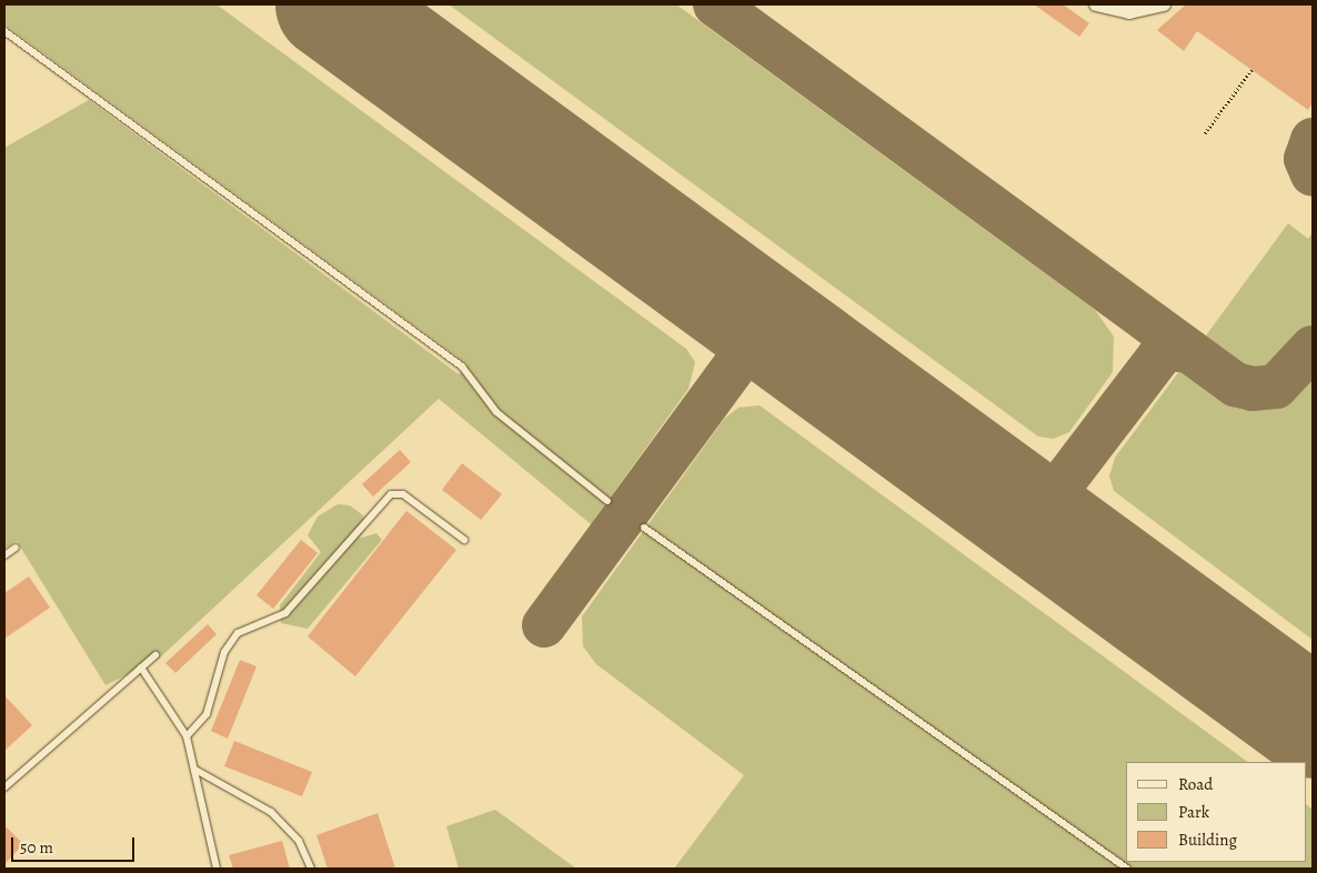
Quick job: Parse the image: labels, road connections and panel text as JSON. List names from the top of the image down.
{
  "legend": ["Road", "Park", "Building"],
  "scale_bar": "50 m"
}
